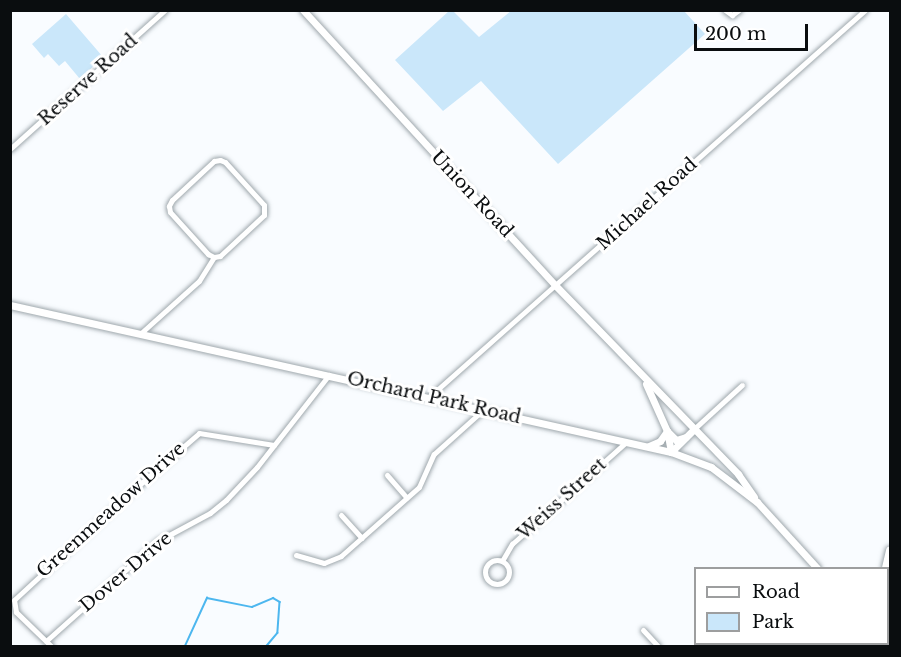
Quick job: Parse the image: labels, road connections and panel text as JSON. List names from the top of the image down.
{
  "streets": {
    "main road": ["Union Road", "Orchard Park Road"],
    "street": [
      "Reserve Road",
      "Michael Road",
      "Weiss Street",
      "Greenmeadow Drive",
      "Dover Drive"
    ]
  },
  "crossings": [
    ["Union Road", "Michael Road"],
    ["Union Road", "Orchard Park Road"],
    ["Michael Road", "Orchard Park Road"],
    ["Orchard Park Road", "Weiss Street"],
    ["Orchard Park Road", "Dover Drive"],
    ["Greenmeadow Drive", "Dover Drive"]
  ],
  "legend": ["Road", "Park"],
  "scale_bar": "200 m"
}
